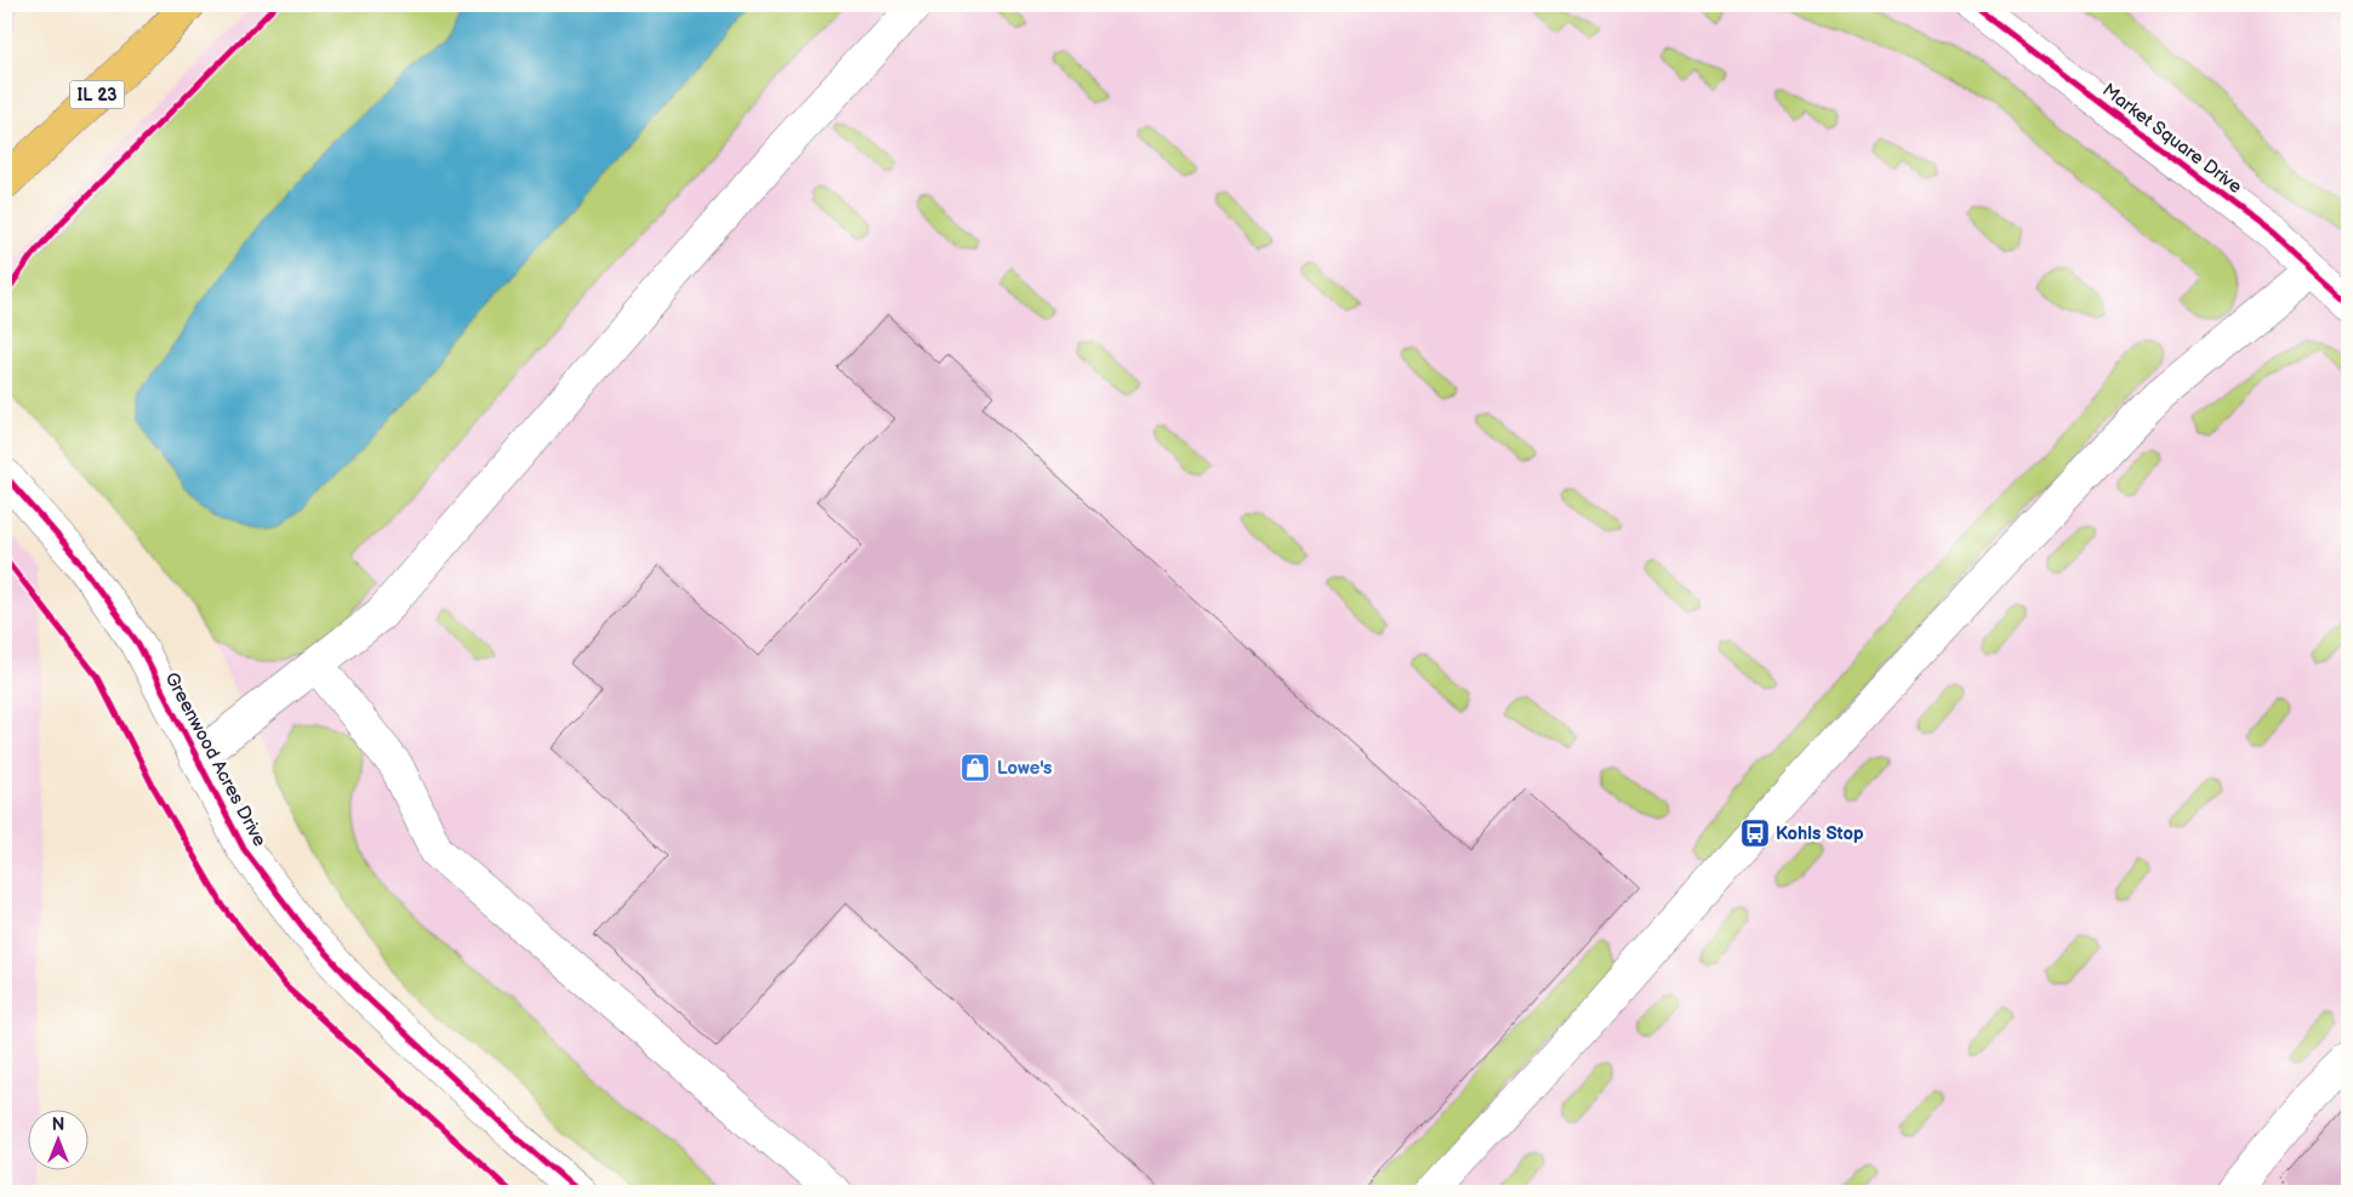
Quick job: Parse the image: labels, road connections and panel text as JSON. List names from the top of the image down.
{
  "streets": {
    "main road": ["IL 23"],
    "street": ["Market Square Drive", "Greenwood Acres Drive"]
  },
  "places": {
    "shop": ["Lowe's"],
    "bus stop": ["Kohls Stop"]
  },
  "north": "top"
}
